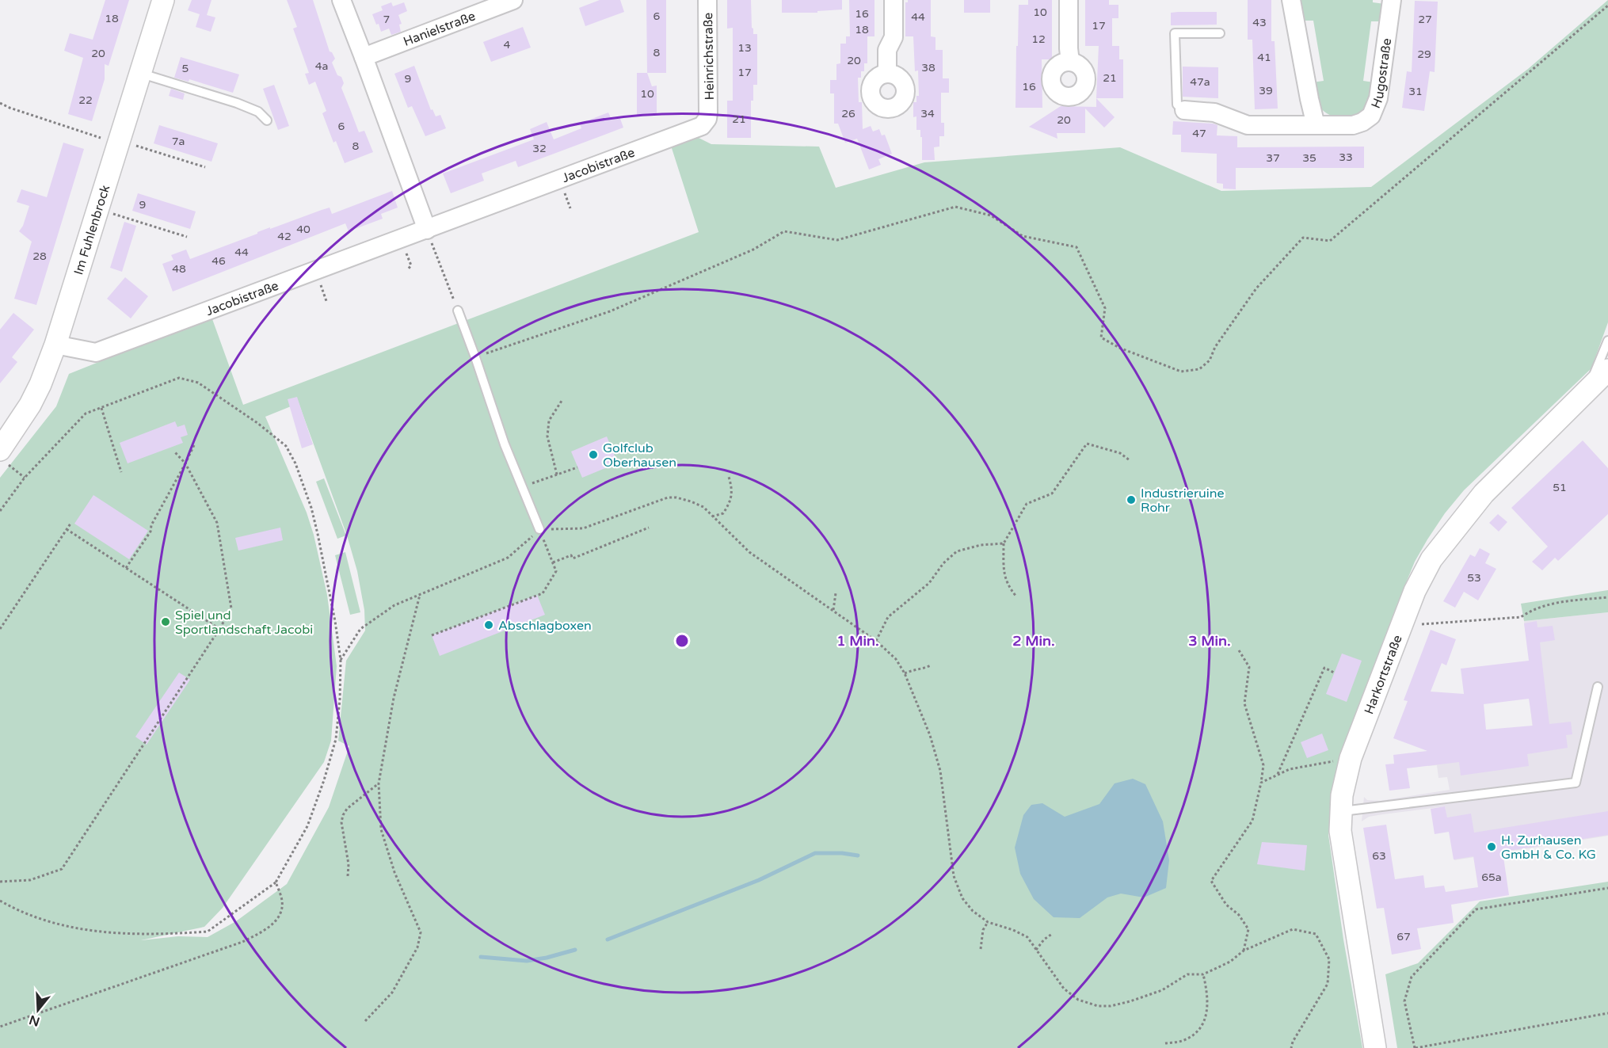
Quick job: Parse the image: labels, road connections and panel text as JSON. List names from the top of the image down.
{
  "streets": {
    "street": [
      "Hanielstraße",
      "Heinrichstraße",
      "Hugostraße",
      "Jacobistraße",
      "Im Fuhlenbrock",
      "Harkortstraße"
    ]
  },
  "crossings": [
    ["Heinrichstraße", "Jacobistraße"],
    ["Jacobistraße", "Im Fuhlenbrock"]
  ],
  "places": [
    "Golfclub Oberhausen",
    "Industrieruine Rohr",
    "Spiel und Sportlandschaft Jacobi",
    "Abschlagboxen",
    "H. Zurhausen GmbH & Co. KG"
  ],
  "house_numbers": [
    "10",
    "16",
    "6",
    "44",
    "18",
    "7",
    "27",
    "43",
    "17",
    "18",
    "12",
    "4",
    "13",
    "8",
    "20",
    "29",
    "41",
    "20",
    "4a",
    "38",
    "5",
    "17",
    "21",
    "9",
    "47a",
    "16",
    "39",
    "31",
    "10",
    "22",
    "26",
    "34",
    "21",
    "20",
    "6",
    "47",
    "7a",
    "8",
    "32",
    "33",
    "37",
    "35",
    "9",
    "40",
    "42",
    "44",
    "28",
    "46",
    "48",
    "51",
    "53",
    "63",
    "65a",
    "67"
  ],
  "north": "bottom",
  "rings": ["1 Min.", "2 Min.", "3 Min."]
}
